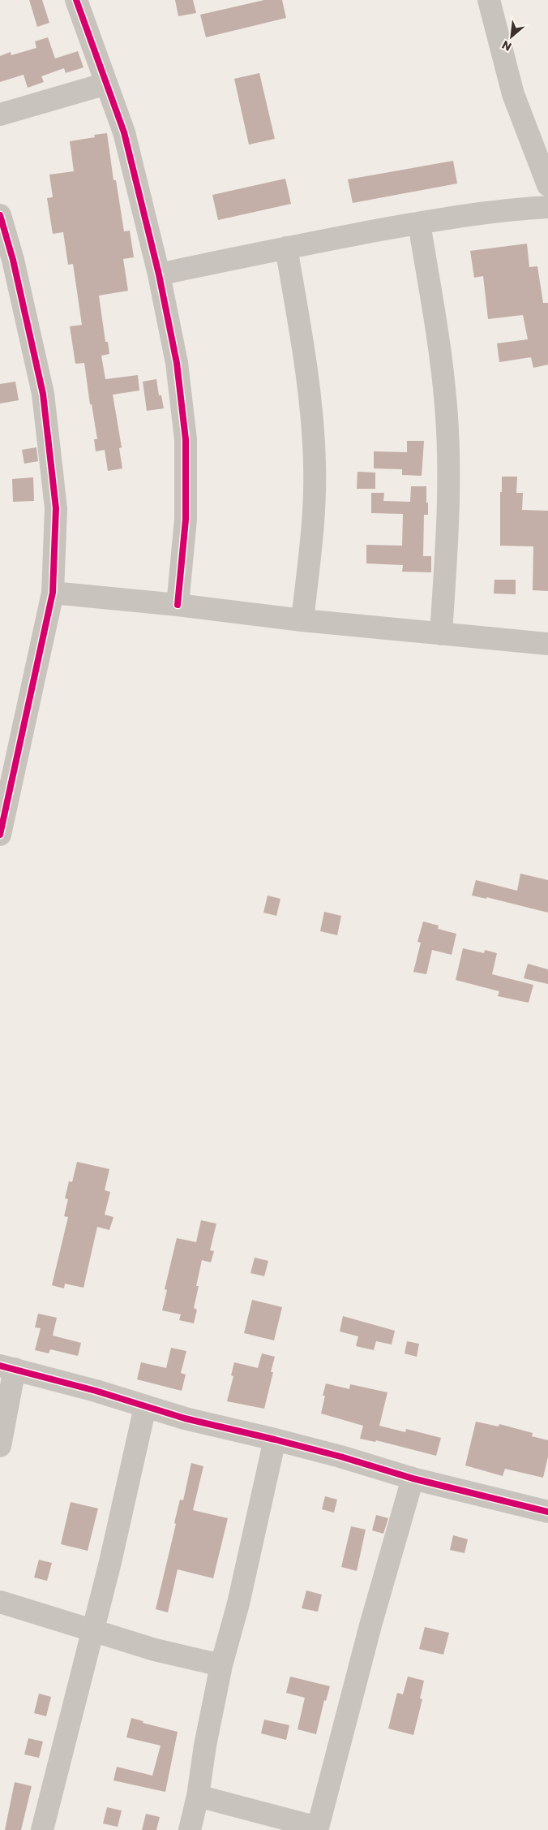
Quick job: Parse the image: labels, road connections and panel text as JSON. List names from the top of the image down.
{
  "north": "bottom left"
}
